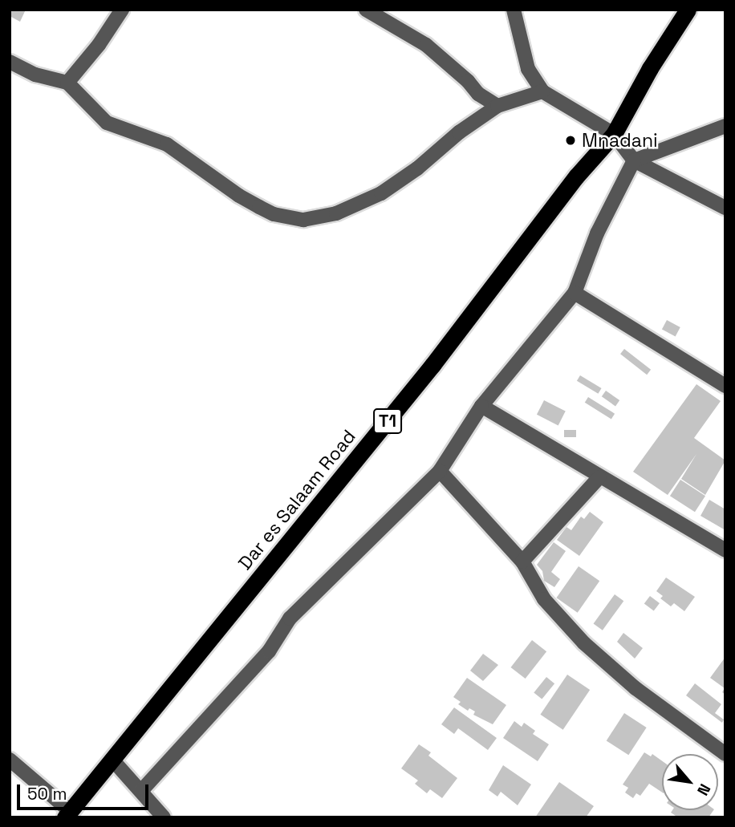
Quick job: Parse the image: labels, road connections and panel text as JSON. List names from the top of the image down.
{
  "streets": {
    "highway": ["T1", "Dar es Salaam Road"]
  },
  "places": ["Mnadani"],
  "scale_bar": "50 m",
  "north": "bottom right"
}
